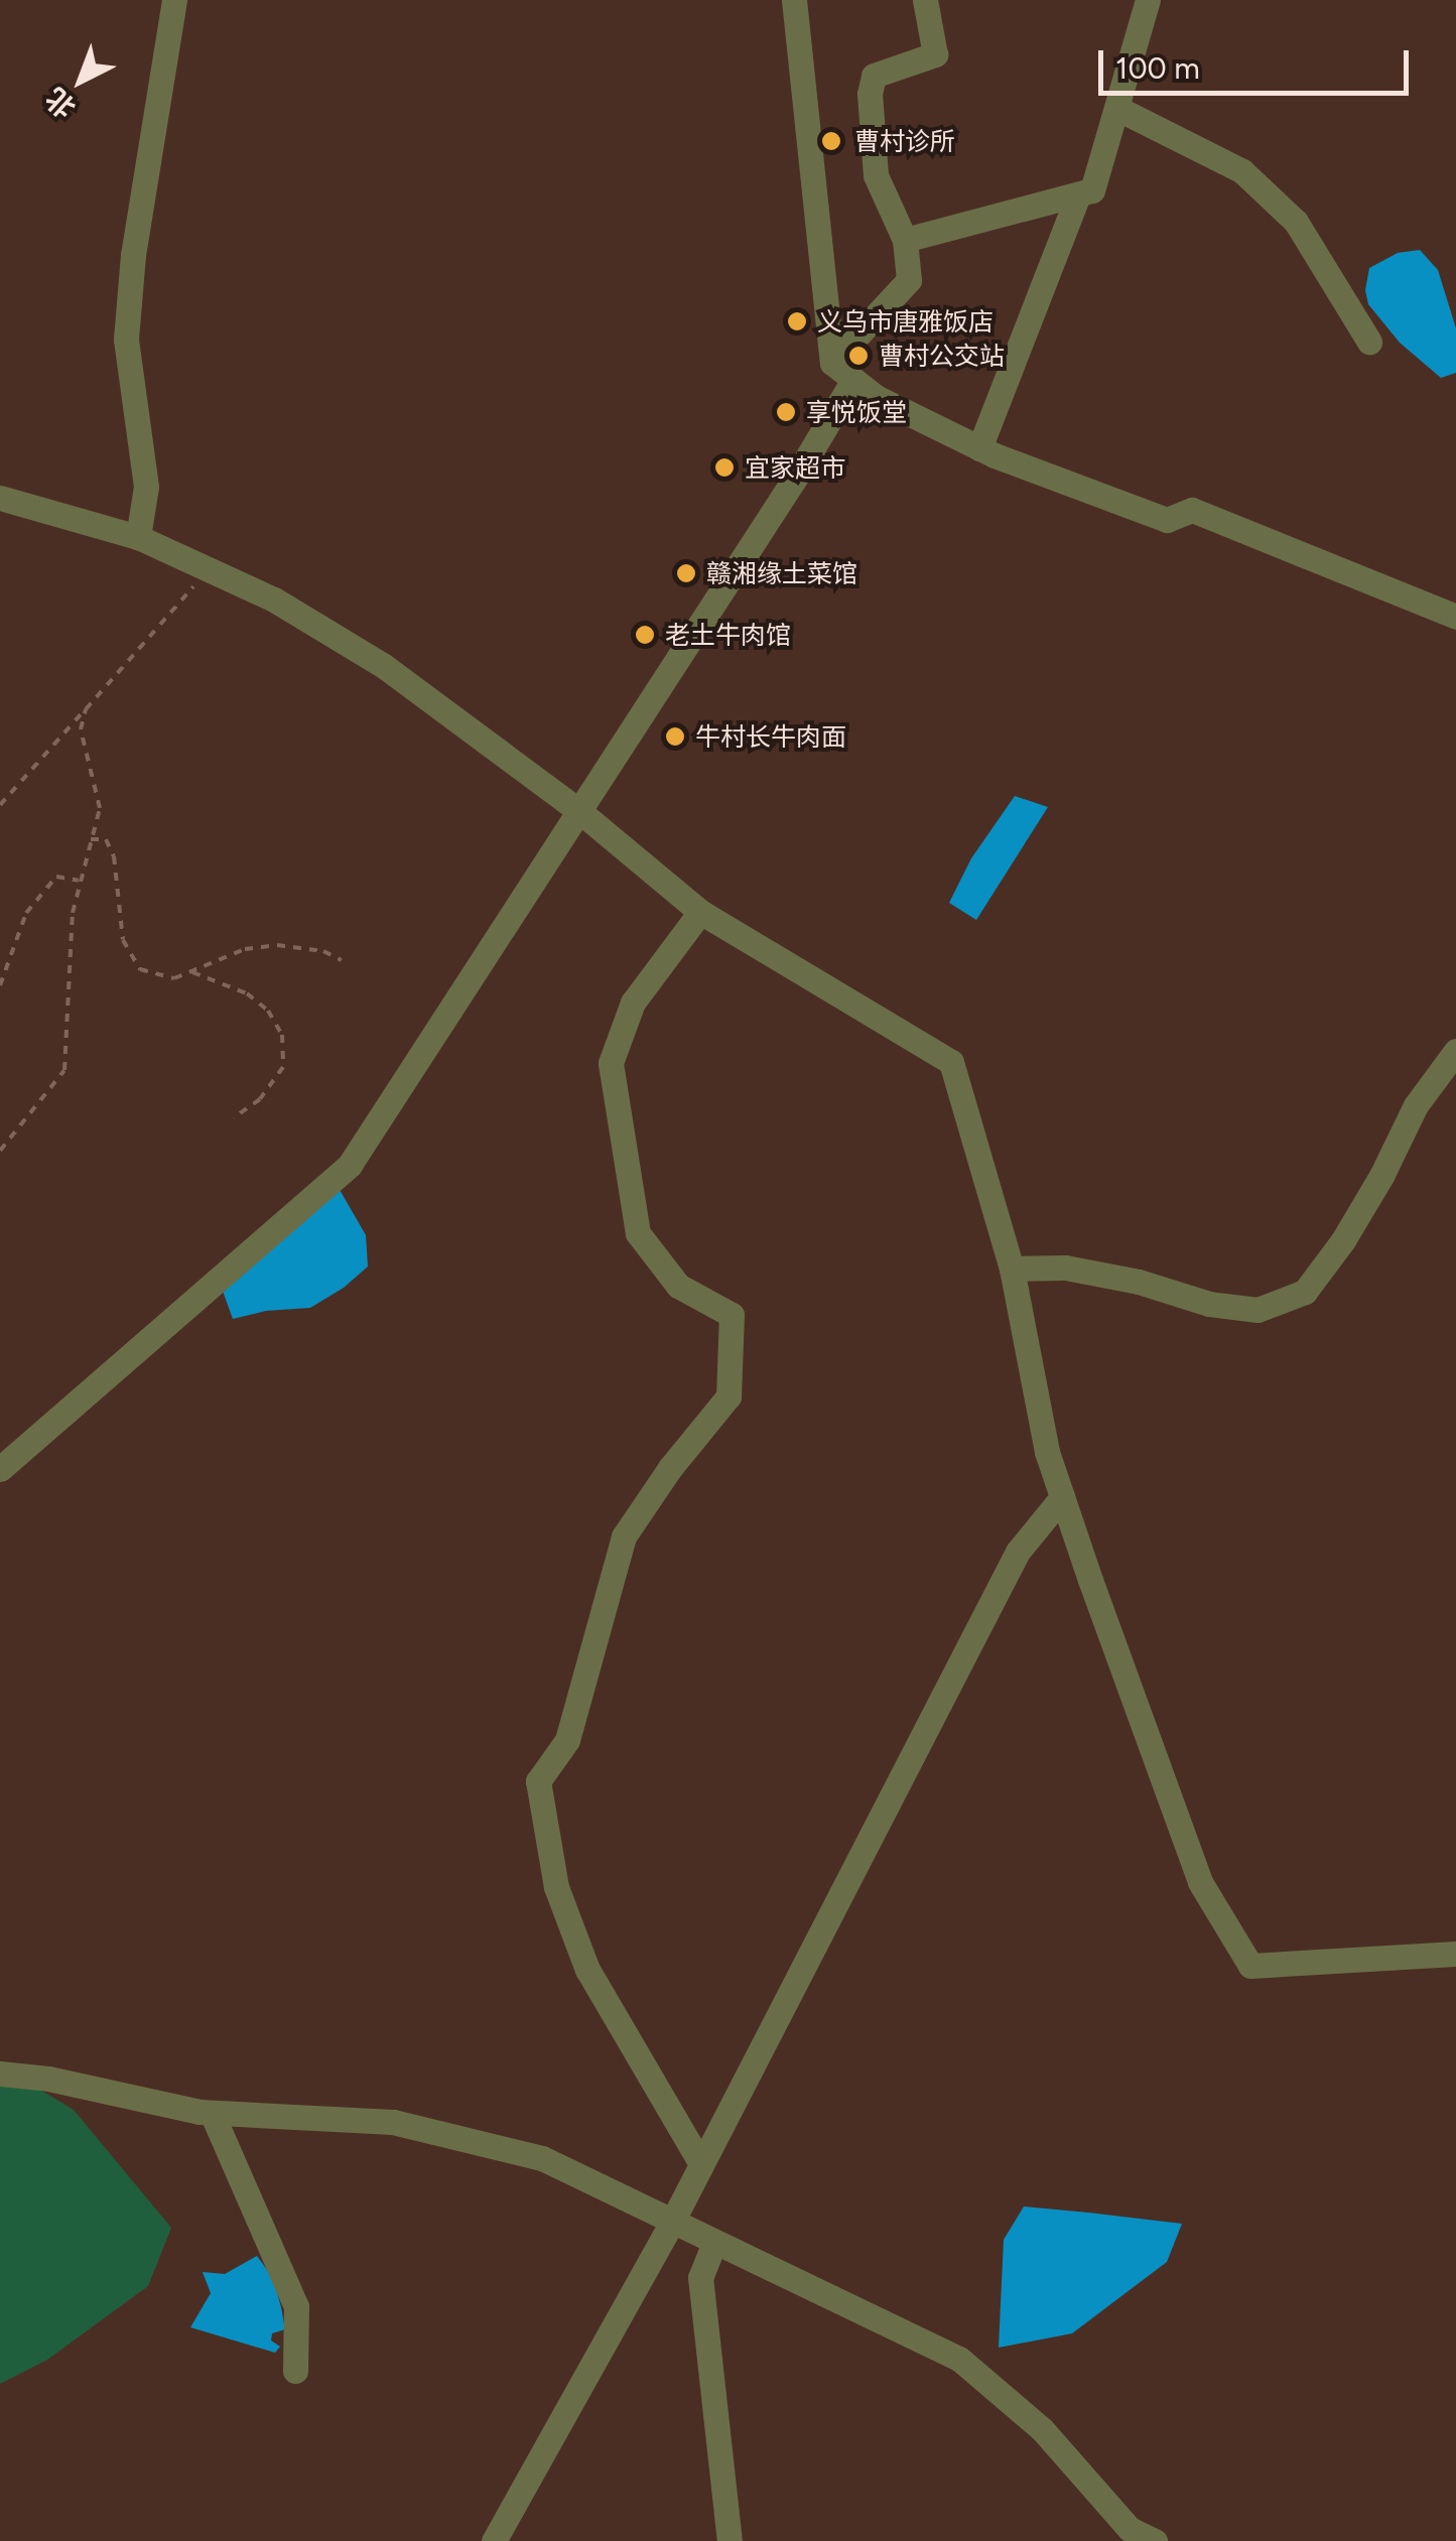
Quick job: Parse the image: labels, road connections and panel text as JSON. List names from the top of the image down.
{
  "places": [
    "曹村诊所",
    "义乌市唐雅饭店",
    "曹村公交站",
    "享悦饭堂",
    "宜家超市",
    "赣湘缘土菜馆",
    "老土牛肉馆",
    "牛村长牛肉面"
  ],
  "scale_bar": "100 m",
  "north": "bottom left"
}
